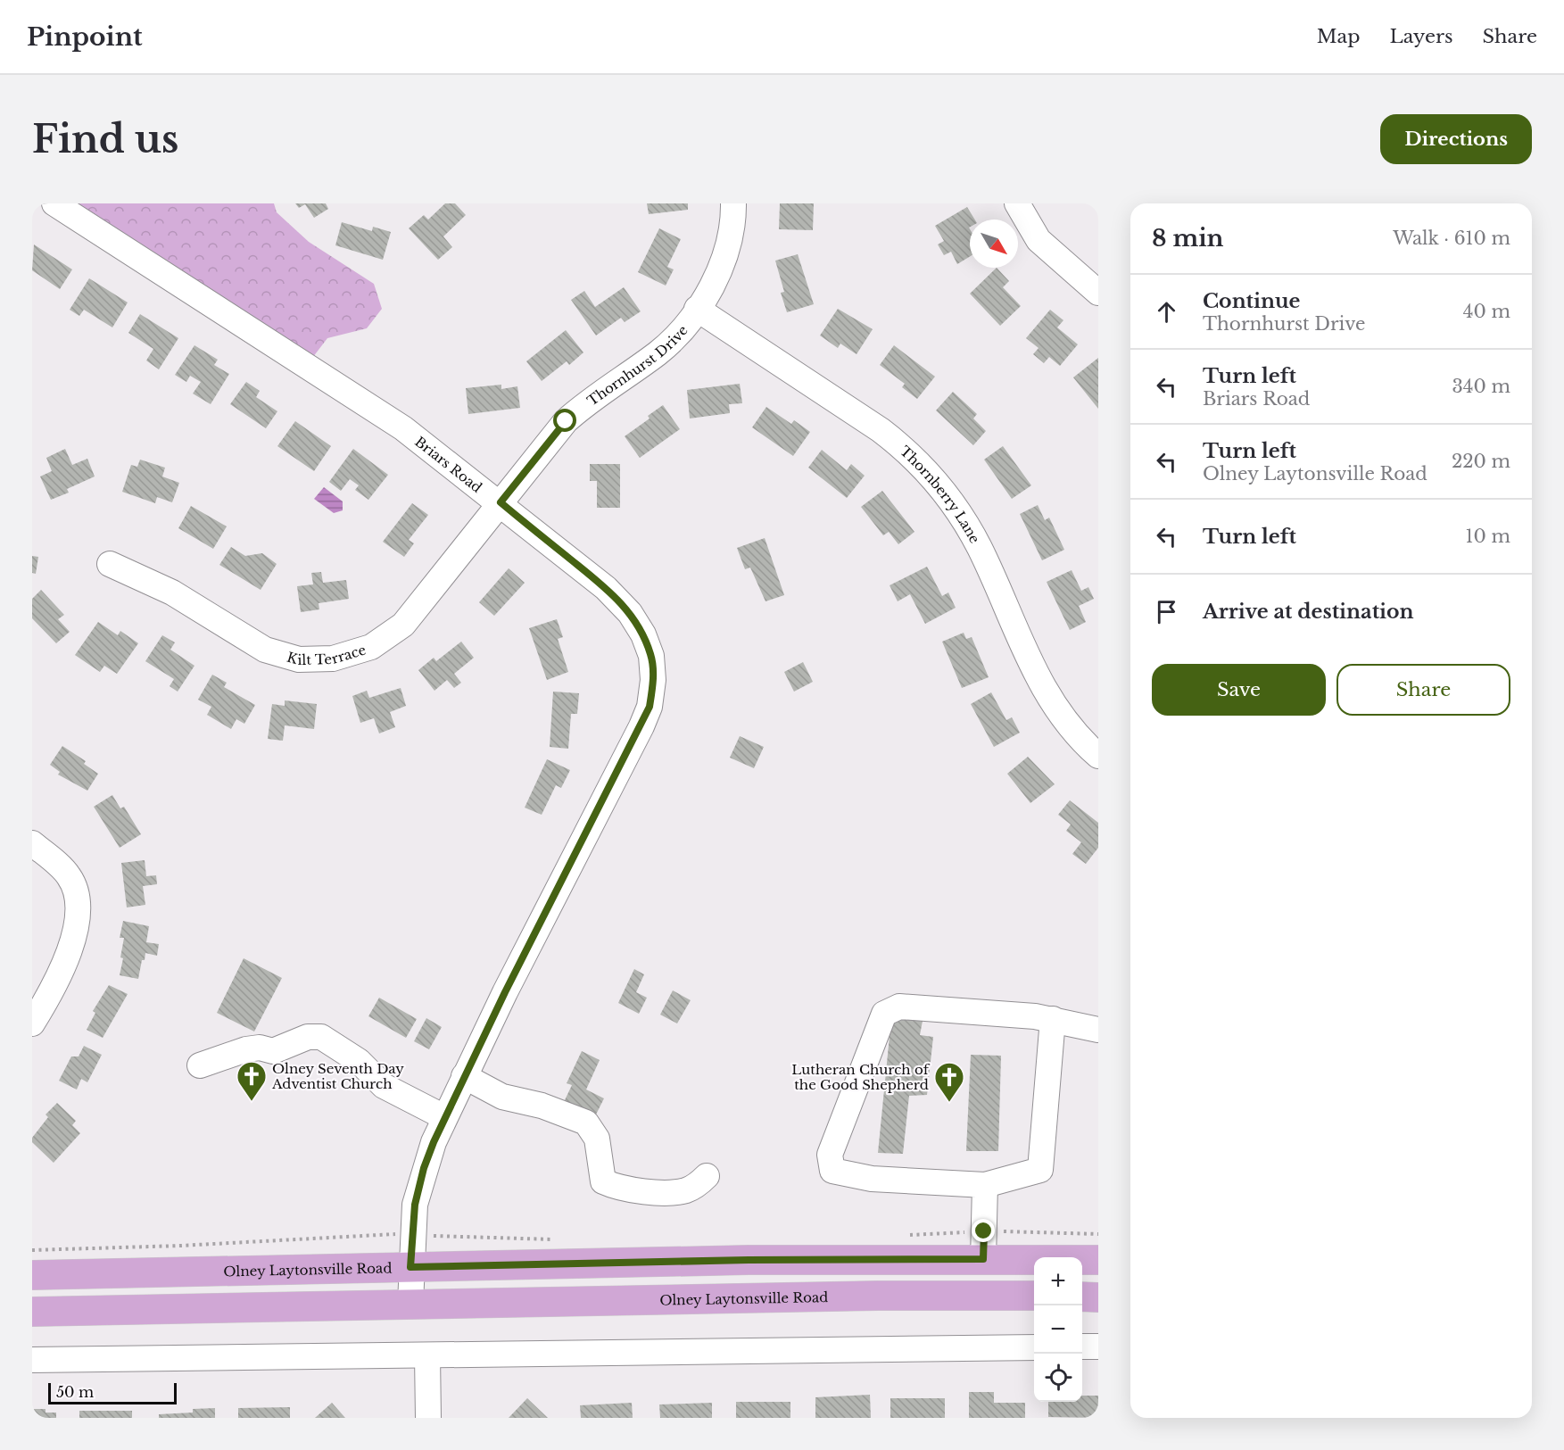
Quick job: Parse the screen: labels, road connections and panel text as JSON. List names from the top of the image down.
{
  "streets": {
    "main road": ["Olney Laytonsville Road"],
    "street": [
      "Thornhurst Drive",
      "Briars Road",
      "Thornberry Lane",
      "Kilt Terrace"
    ]
  },
  "crossings": [
    ["Thornhurst Drive", "Briars Road"],
    ["Thornhurst Drive", "Thornberry Lane"],
    ["Thornhurst Drive", "Kilt Terrace"],
    ["Briars Road", "Kilt Terrace"],
    ["Briars Road", "Olney Laytonsville Road"]
  ],
  "places": {
    "church": ["Olney Seventh Day Adventist Church", "Lutheran Church of the Good Shepherd"]
  },
  "scale_bar": "50 m",
  "north": "bottom right",
  "page": {
    "header": "Pinpoint",
    "nav": ["Map", "Layers", "Share"],
    "buttons": [
      "Directions",
      ["Save", "Share"]
    ],
    "title": "Find us",
    "heading": ["8 min", "Walk · 610 m"],
    "list": [
      ["Continue", "Thornhurst Drive", "40 m"],
      ["Turn left", "Briars Road", "340 m"],
      ["Turn left", "Olney Laytonsville Road", "220 m"],
      ["Turn left", "10 m"],
      "Arrive at destination"
    ],
    "map_buttons": ["+", "−"],
    "scale": "50 m"
  }
}
